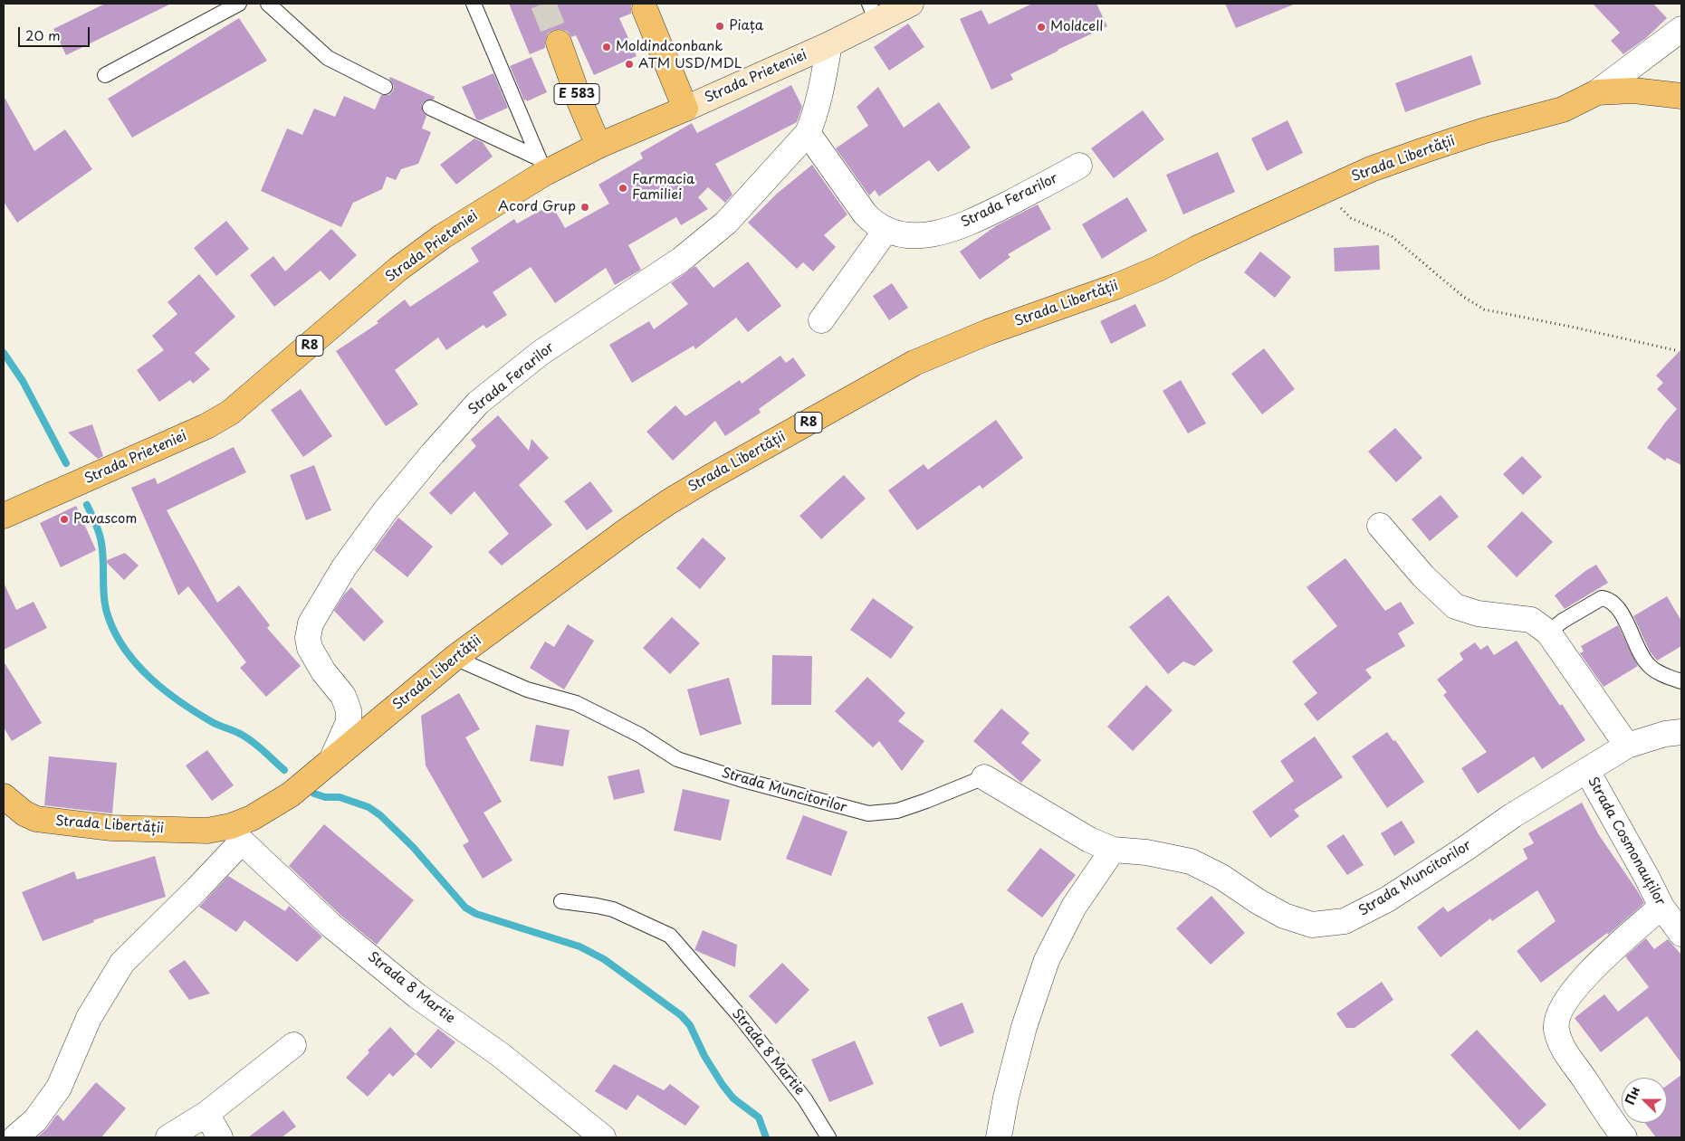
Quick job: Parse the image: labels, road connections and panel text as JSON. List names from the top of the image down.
{
  "streets": {
    "highway": [
      "Strada Prieteniei",
      "E 583",
      "Strada Libertății",
      "R8"
    ],
    "street": [
      "Strada Ferarilor",
      "Strada Muncitorilor",
      "Strada Cosmonauților",
      "Strada 8 Martie"
    ]
  },
  "crossings": [
    ["Strada Prieteniei", "E 583"],
    ["Strada Prieteniei", "Strada Ferarilor"],
    ["Strada Libertății", "Strada Ferarilor"],
    ["Strada Libertății", "Strada Muncitorilor"],
    ["Strada Libertății", "Strada 8 Martie"],
    ["Strada Muncitorilor", "Strada Cosmonauților"]
  ],
  "places": [
    "Piața",
    "Moldcell",
    "Moldindconbank",
    "ATM USD/MDL",
    "Farmacia Familiei",
    "Acord Grup",
    "Pavascom"
  ],
  "scale_bar": "20 m",
  "north": "left"
}
